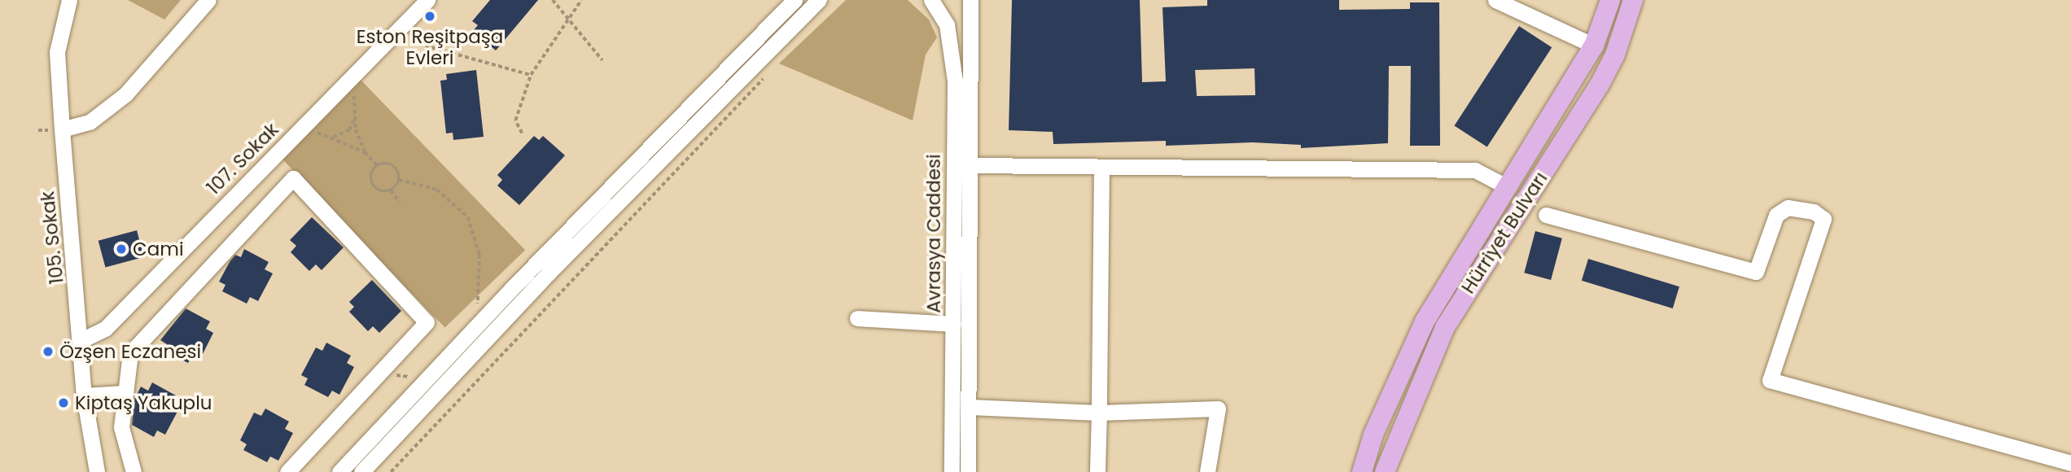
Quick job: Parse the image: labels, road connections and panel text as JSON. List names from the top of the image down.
{
  "streets": {
    "main road": ["Hürriyet Bulvarı"],
    "street": ["107. Sokak", "Avrasya Caddesi", "105. Sokak"]
  },
  "crossings": [
    ["107. Sokak", "105. Sokak"]
  ],
  "places": [
    "Eston Reşitpaşa Evleri",
    "Cami",
    "Özşen Eczanesi",
    "Kiptaş Yakuplu"
  ]
}
